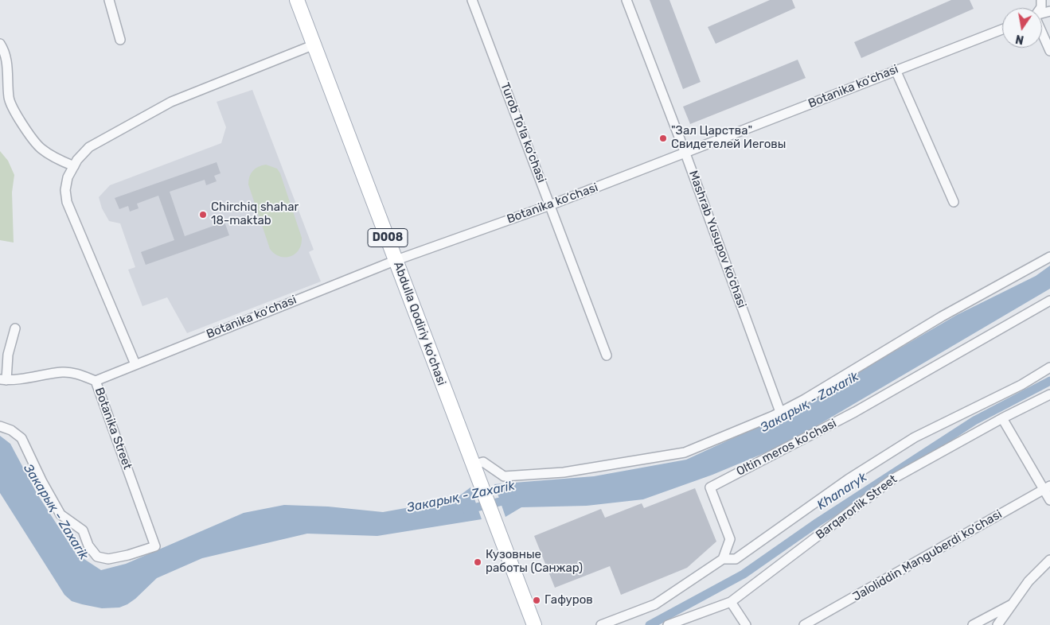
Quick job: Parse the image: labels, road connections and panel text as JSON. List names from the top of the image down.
{
  "streets": {
    "main road": ["D008", "Abdulla Qodiriy ko‘chasi"],
    "street": [
      "Botanika ko‘chasi",
      "Turob To‘la ko‘chasi",
      "Mashrab Yusupov ko‘chasi",
      "Botanika Street",
      "Oltin meros ko‘chasi",
      "Barqarorlik Street",
      "Jaloliddin Manguberdi ko‘chasi"
    ]
  },
  "crossings": [
    ["Botanika ko‘chasi", "Turob To‘la ko‘chasi"],
    ["Botanika ko‘chasi", "Mashrab Yusupov ko‘chasi"],
    ["Botanika ko‘chasi", "Abdulla Qodiriy ko‘chasi"],
    ["Botanika ko‘chasi", "Botanika Street"]
  ],
  "water": ["Закарық - Zaxarik", "Khanaryk"],
  "places": [
    "\"Зал Царства\" Свидетелей Иеговы",
    "Chirchiq shahar 18-maktab",
    "Кузовные работы (Санжар)",
    "Гафуров"
  ],
  "north": "bottom"
}
